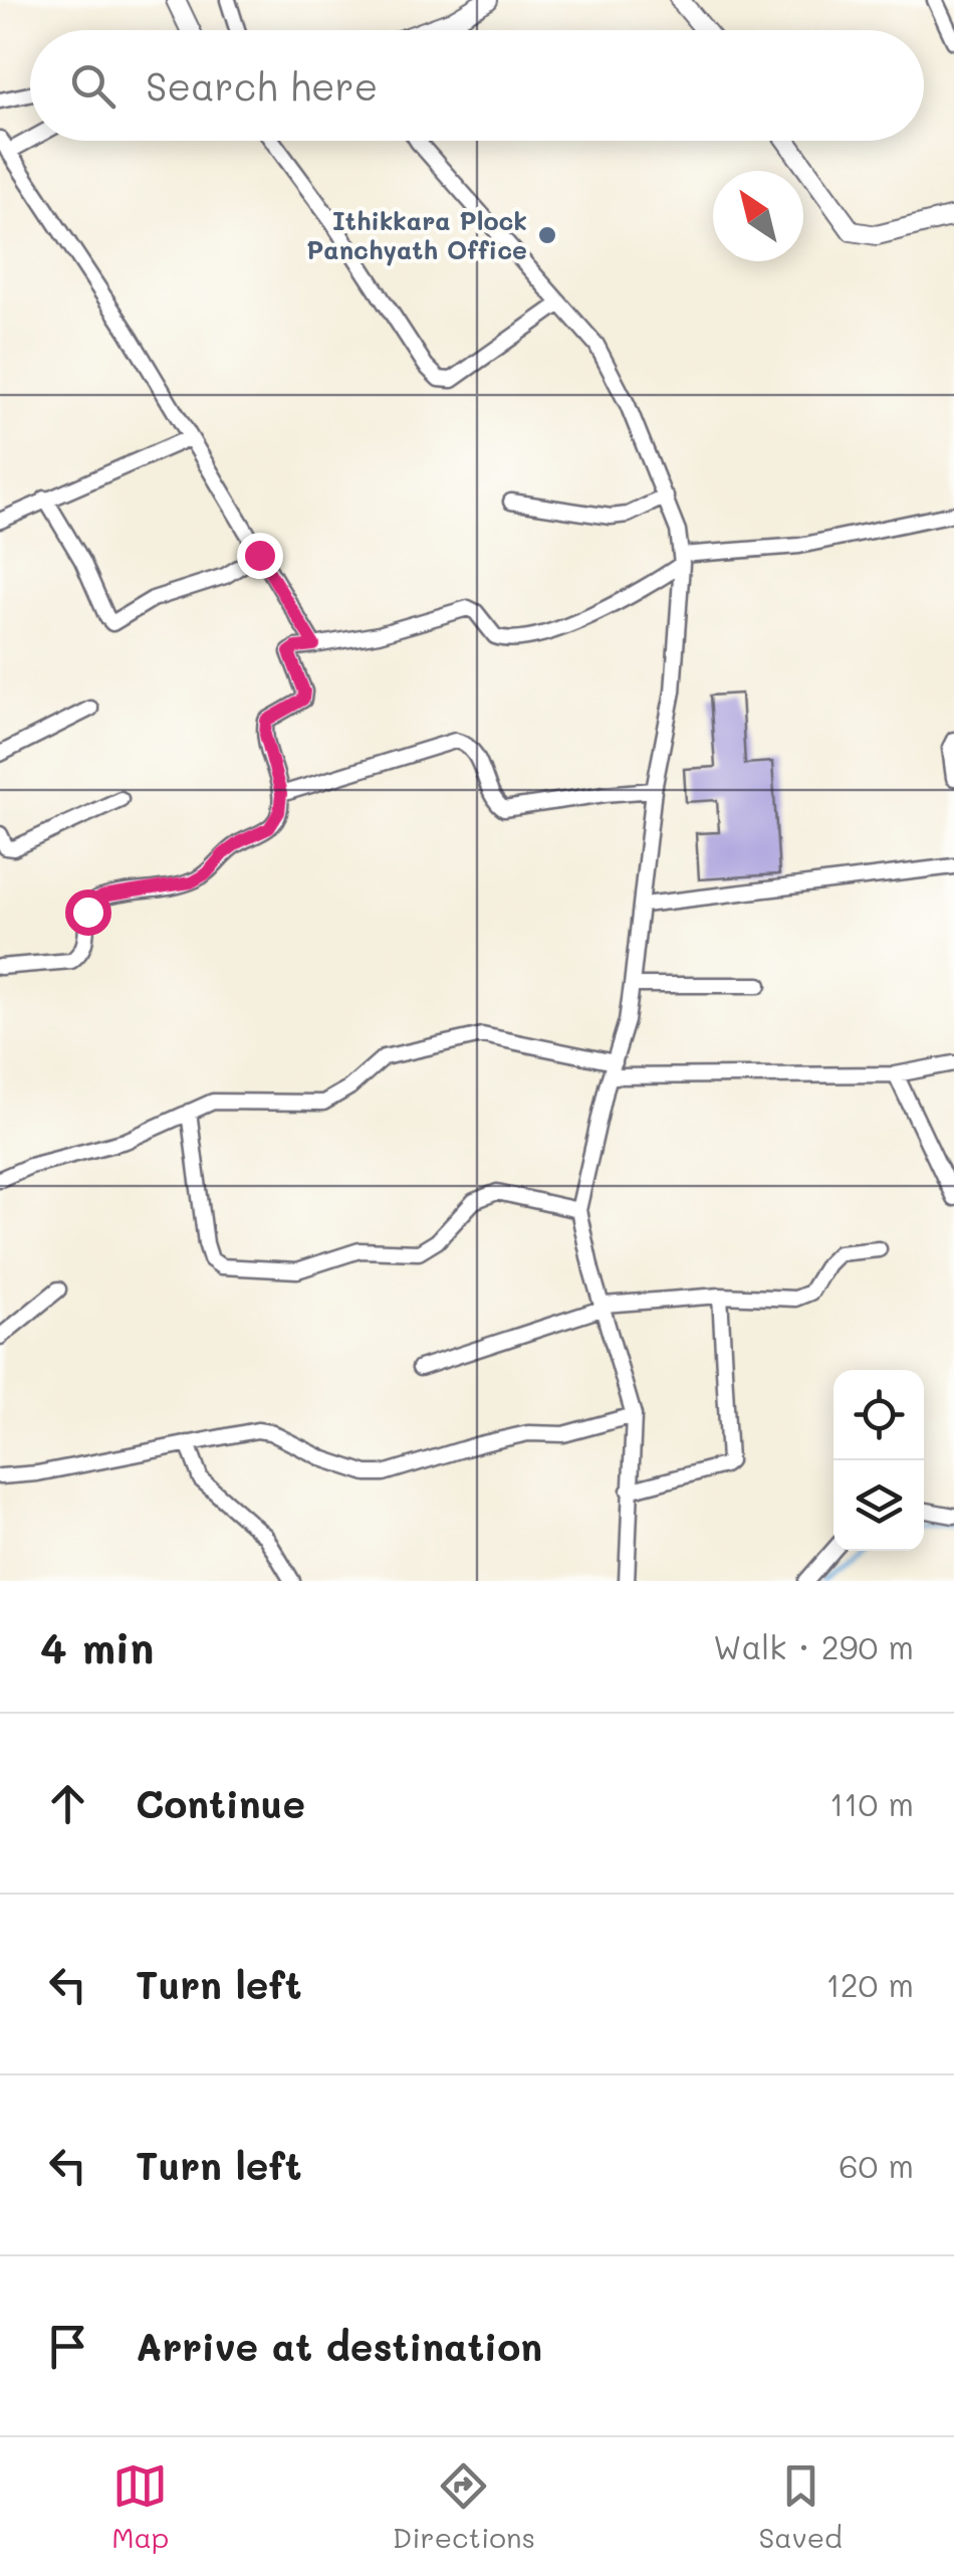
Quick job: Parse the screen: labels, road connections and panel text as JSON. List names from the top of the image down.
{
  "places": ["Ithikkara Plock Panchyath Office"],
  "north": "top left",
  "page": {
    "search": "Search here",
    "heading": ["4 min", "Walk · 290 m"],
    "list": [
      ["Continue", "110 m"],
      ["Turn left", "120 m"],
      ["Turn left", "60 m"],
      "Arrive at destination"
    ],
    "nav": ["Map", "Directions", "Saved"]
  }
}
